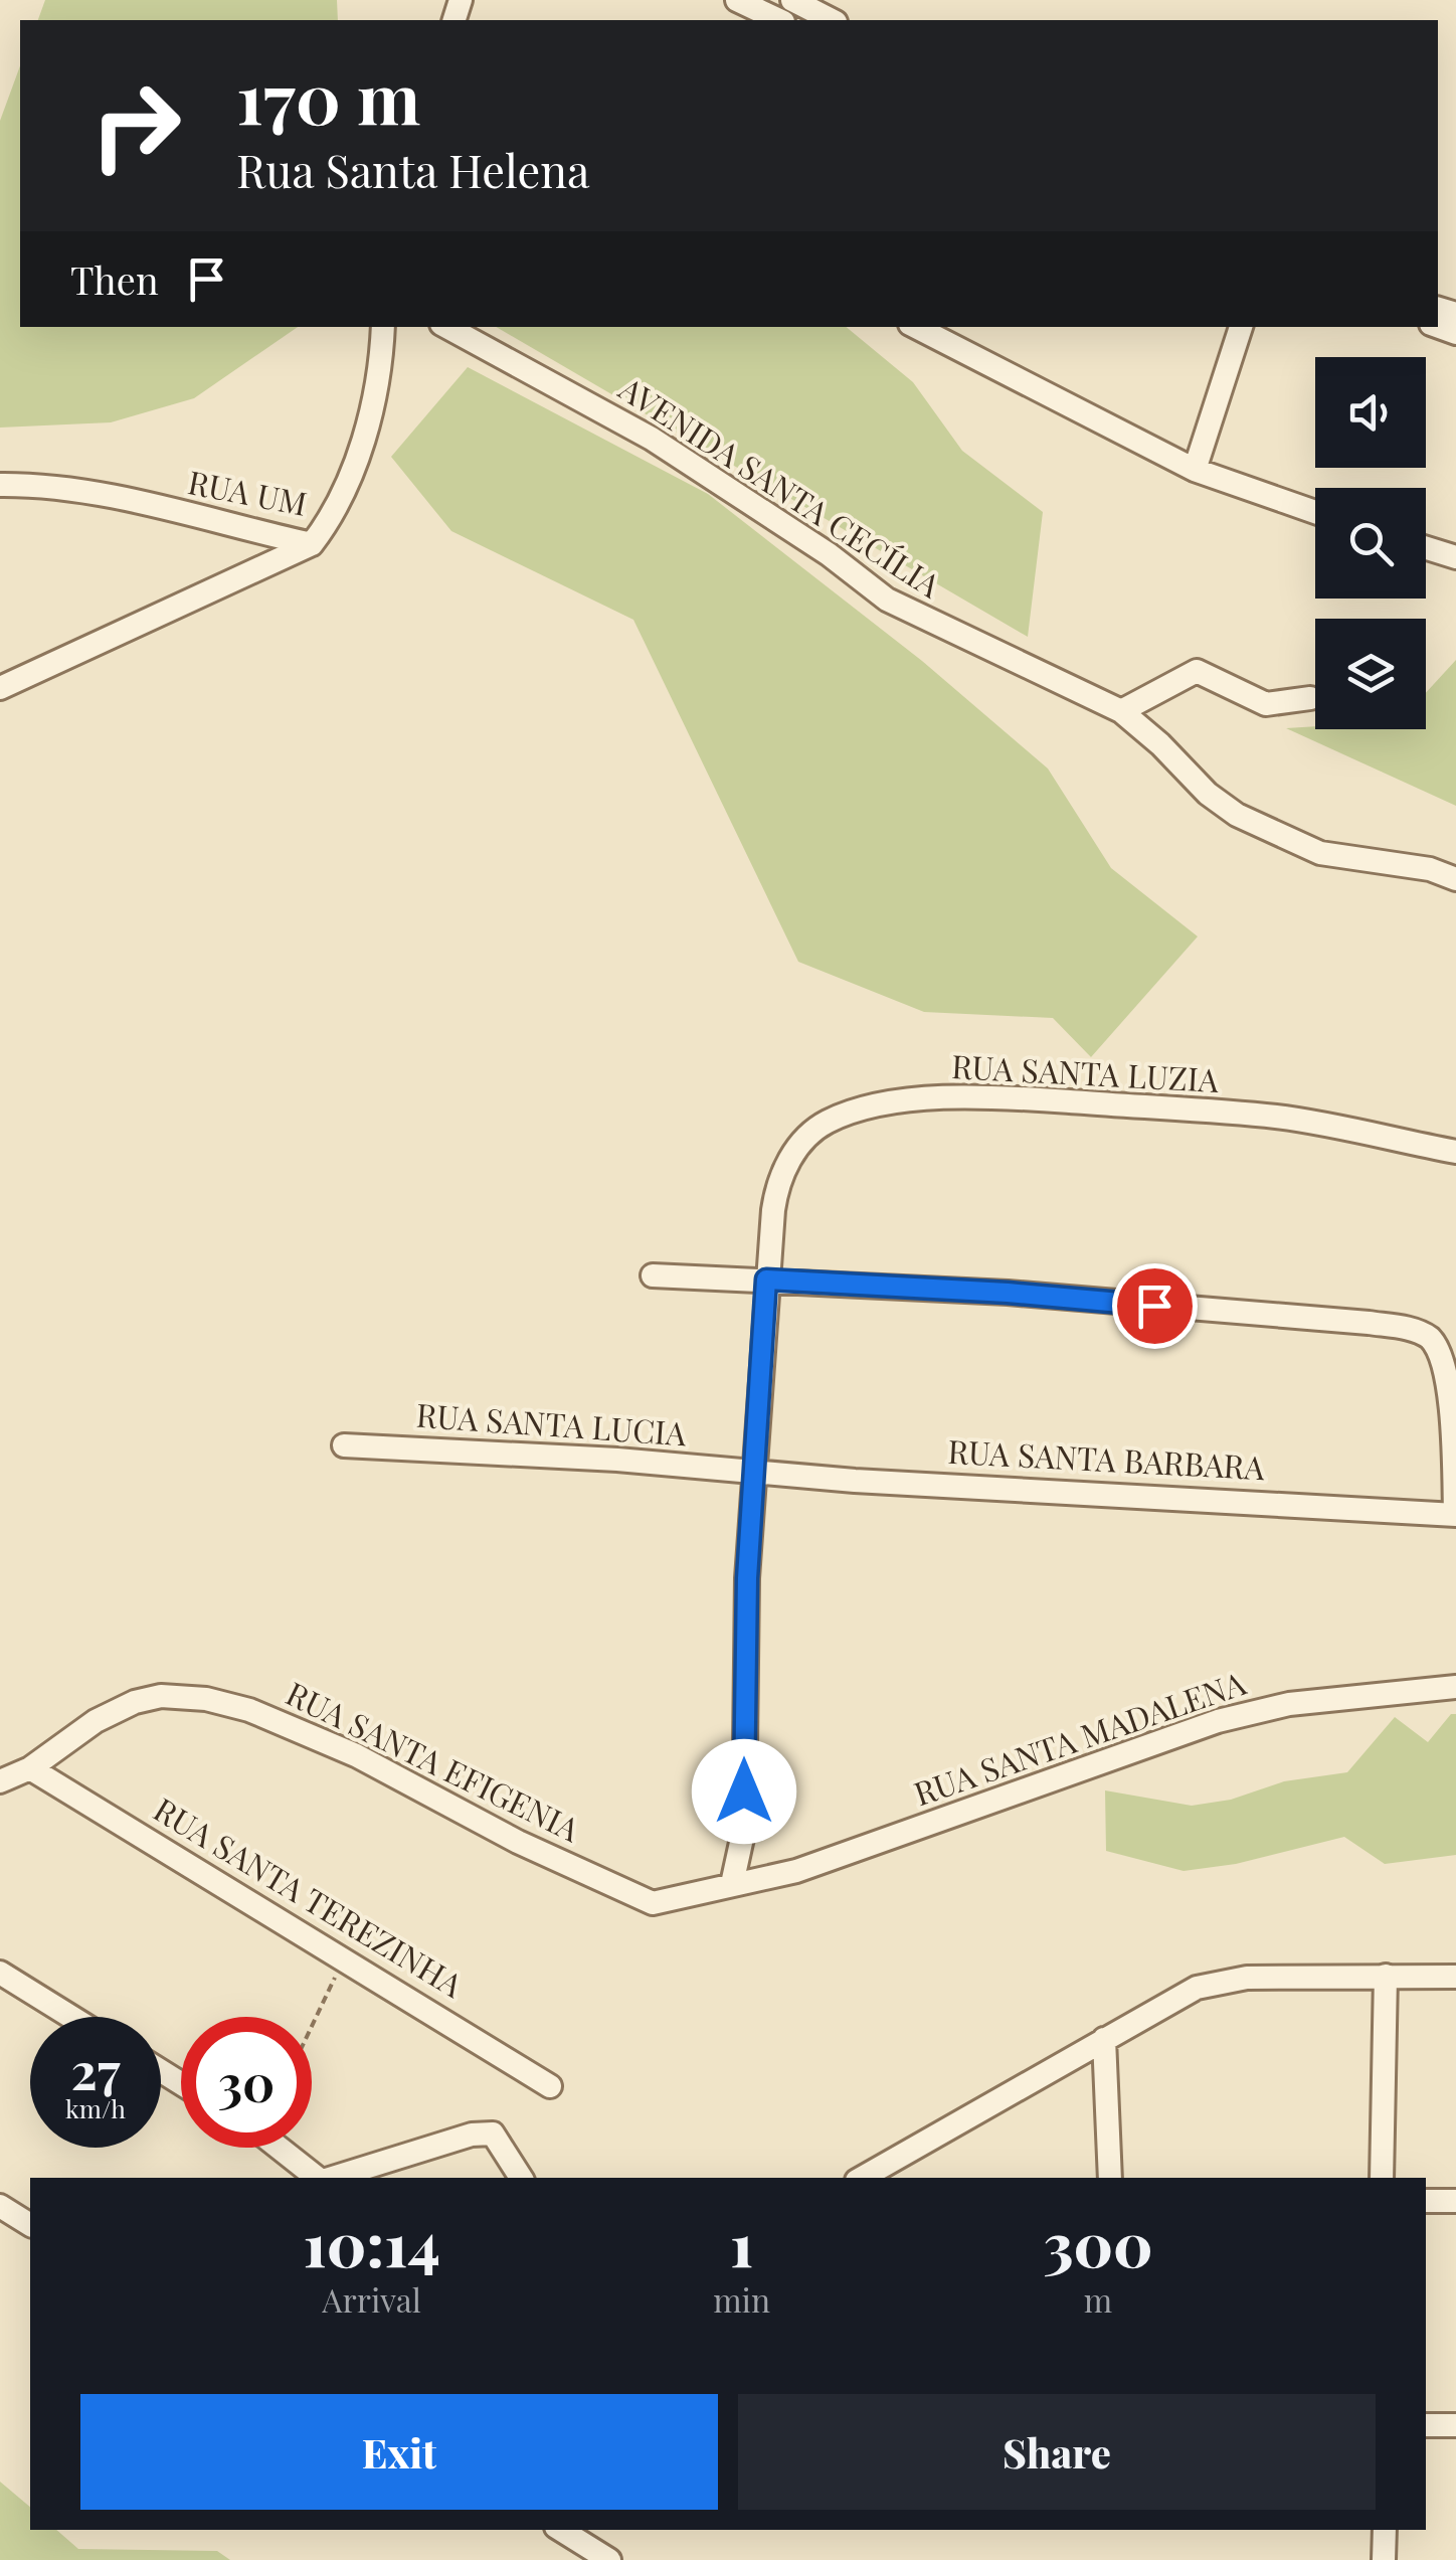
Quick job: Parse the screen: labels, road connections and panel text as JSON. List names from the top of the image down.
{
  "streets": {
    "street": [
      "AVENIDA SANTA CECÍLIA",
      "RUA UM",
      "RUA SANTA LUZIA",
      "RUA SANTA LUCIA",
      "RUA SANTA BARBARA",
      "RUA SANTA MADALENA",
      "RUA SANTA EFIGENIA",
      "RUA SANTA TEREZINHA"
    ]
  },
  "crossings": [
    ["RUA SANTA LUZIA", "RUA SANTA LUCIA"],
    ["RUA SANTA LUZIA", "RUA SANTA BARBARA"],
    ["RUA SANTA LUZIA", "RUA SANTA MADALENA"],
    ["RUA SANTA LUZIA", "RUA SANTA EFIGENIA"],
    ["RUA SANTA LUCIA", "RUA SANTA BARBARA"],
    ["RUA SANTA MADALENA", "RUA SANTA EFIGENIA"],
    ["RUA SANTA EFIGENIA", "RUA SANTA TEREZINHA"]
  ],
  "page": {
    "turn": ["170 m", "Rua Santa Helena"],
    "then": "Then",
    "speed": "27 km/h",
    "limit": "30",
    "eta": [
      "10:14",
      "Arrival",
      "1",
      "min",
      "300",
      "m"
    ],
    "buttons": ["Exit", "Share"]
  }
}
